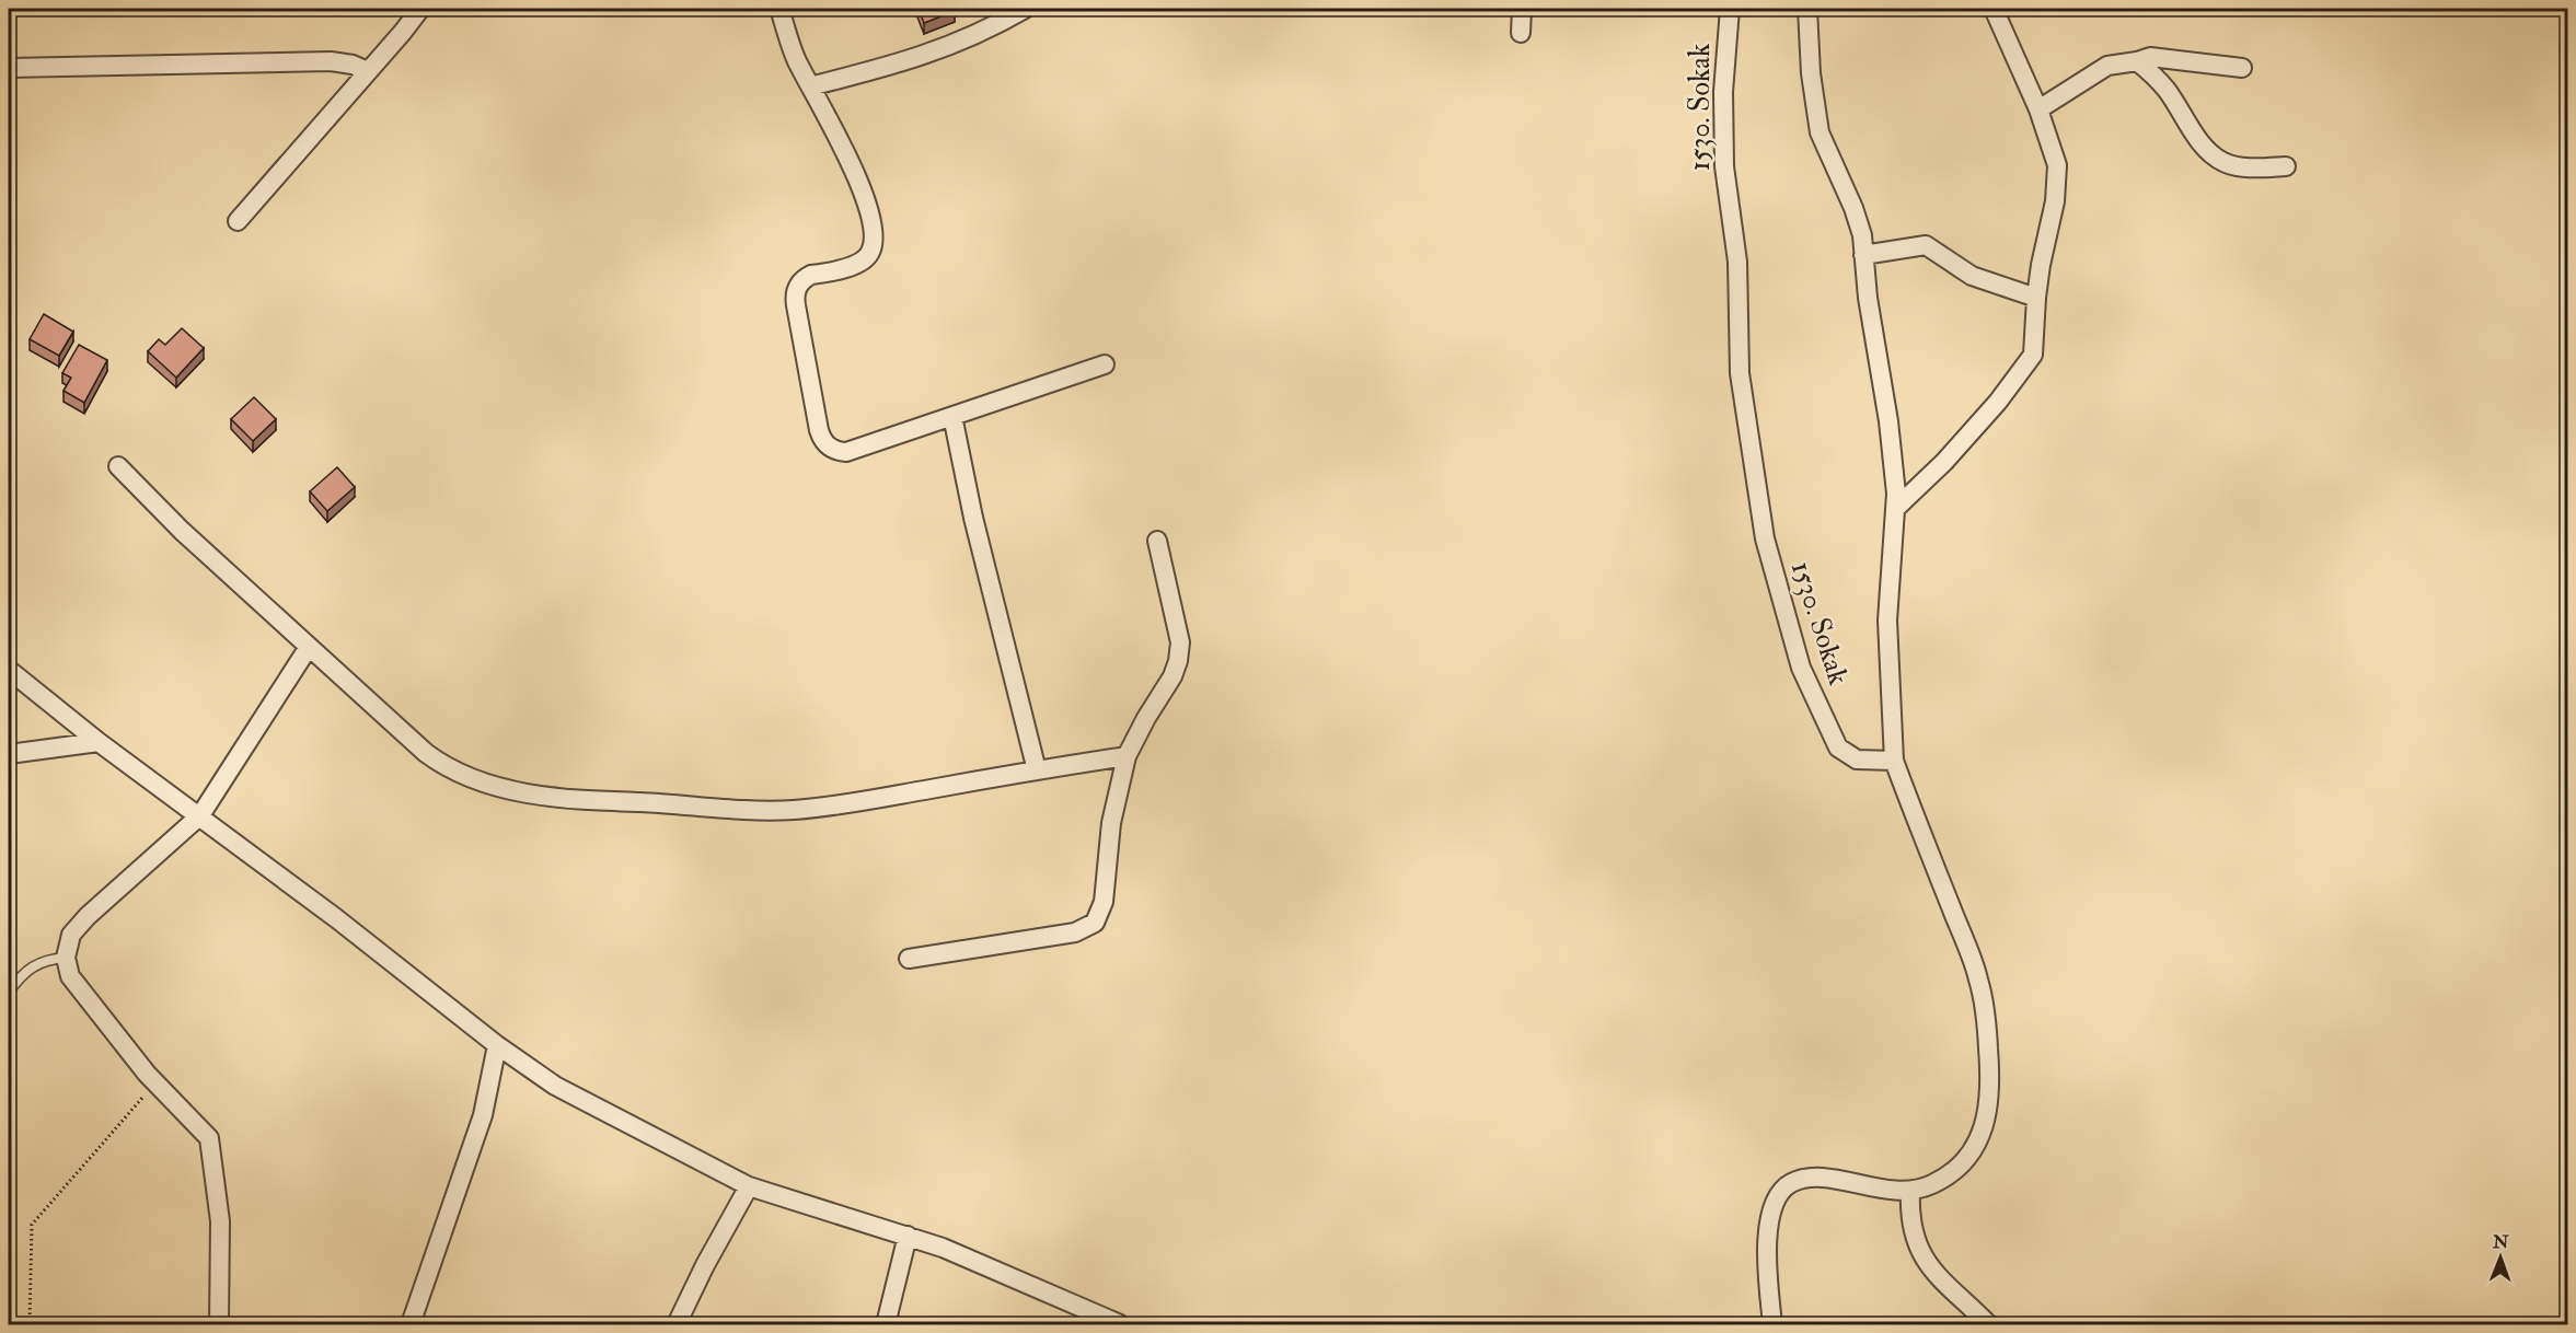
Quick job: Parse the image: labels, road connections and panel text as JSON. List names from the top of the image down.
{
  "streets": {
    "street": ["1530. Sokak"]
  },
  "north": "top"
}
